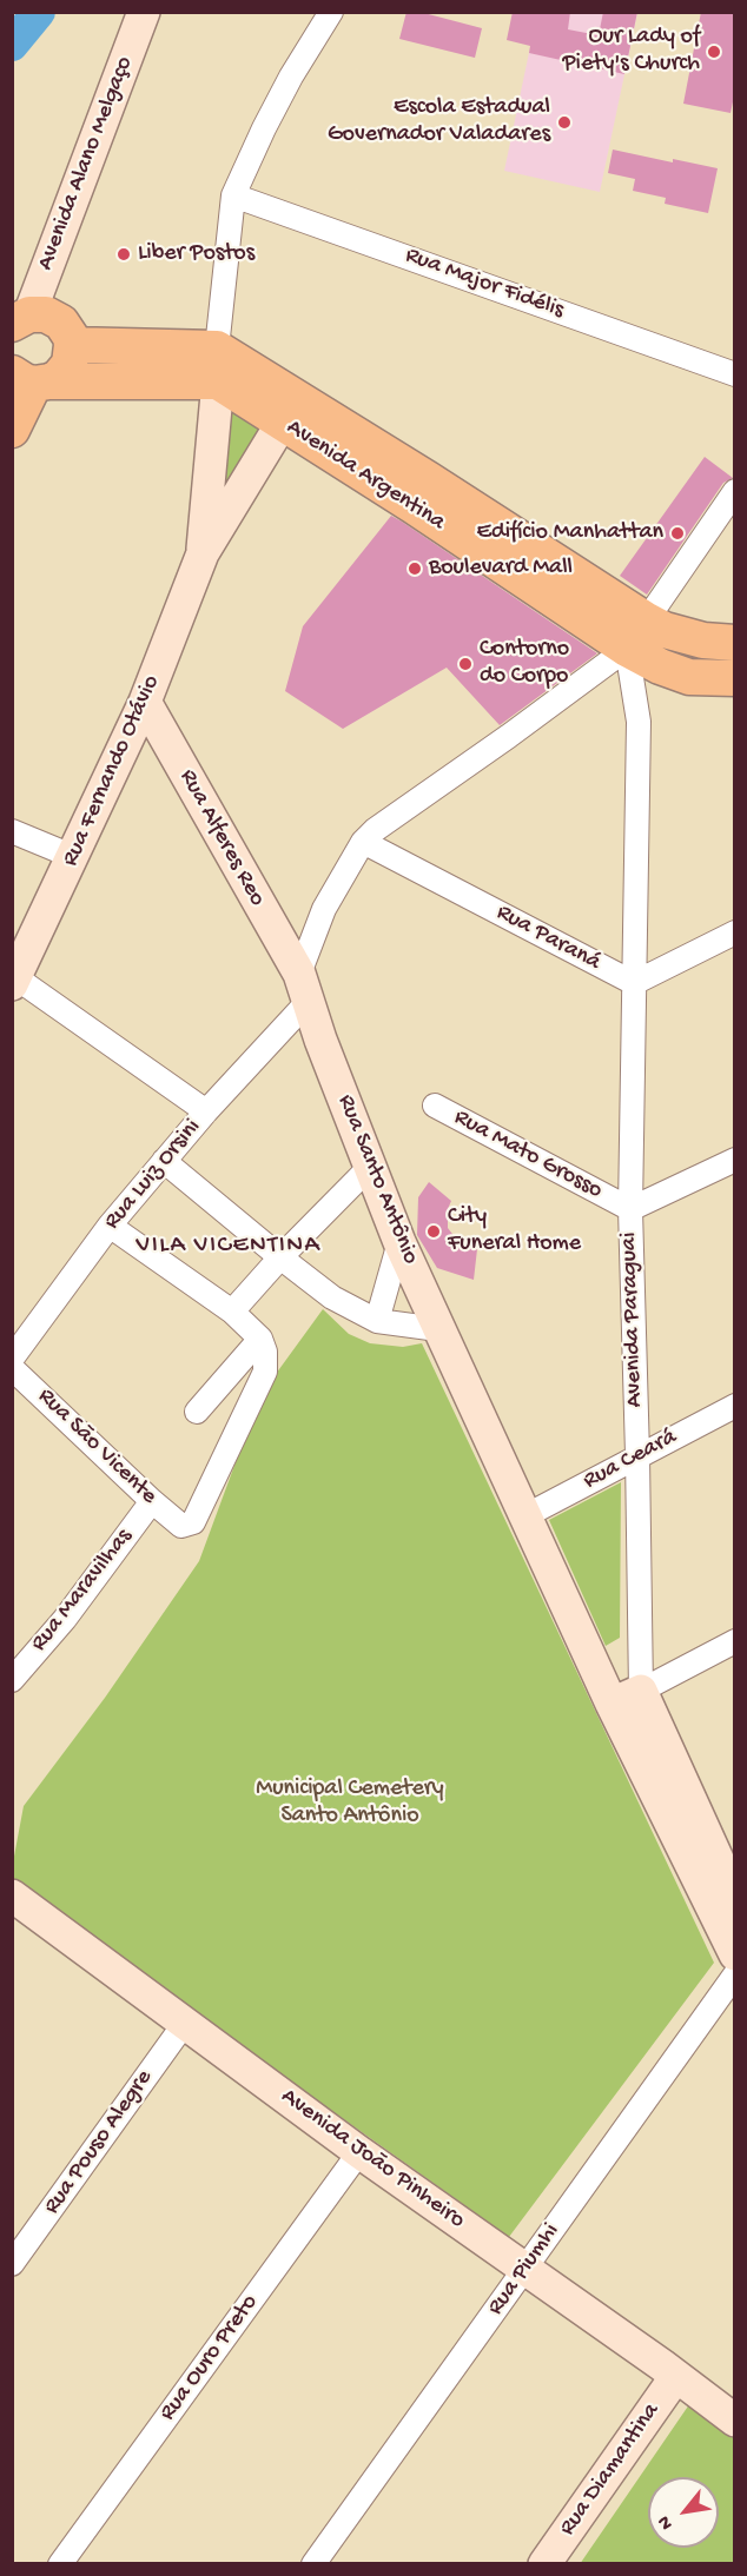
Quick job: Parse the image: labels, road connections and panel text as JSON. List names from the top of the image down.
{
  "streets": {
    "main road": ["Avenida Argentina"],
    "street": [
      "Avenida Alano Melgaço",
      "Rua Major Fidélis",
      "Rua Fernando Otávio",
      "Rua Alferes Reo",
      "Rua Paraná",
      "Rua Mato Grosso",
      "Rua Luiz Orsini",
      "Rua Santo Antônio",
      "Avenida Paraguai",
      "Rua São Vicente",
      "Rua Ceará",
      "Rua Maravilhas",
      "Rua Pouso Alegre",
      "Avenida João Pinheiro",
      "Rua Piumhi",
      "Rua Ouro Preto",
      "Rua Diamantina"
    ]
  },
  "crossings": [
    ["Avenida Argentina", "Avenida Paraguai"],
    ["Rua Fernando Otávio", "Rua Alferes Reo"],
    ["Rua Alferes Reo", "Rua Luiz Orsini"],
    ["Rua Alferes Reo", "Rua Santo Antônio"],
    ["Rua Paraná", "Avenida Paraguai"],
    ["Rua Mato Grosso", "Avenida Paraguai"],
    ["Rua Luiz Orsini", "Rua Santo Antônio"],
    ["Rua Santo Antônio", "Avenida Paraguai"],
    ["Rua Santo Antônio", "Rua Ceará"],
    ["Avenida Paraguai", "Rua Ceará"],
    ["Rua São Vicente", "Rua Maravilhas"],
    ["Rua Pouso Alegre", "Avenida João Pinheiro"],
    ["Avenida João Pinheiro", "Rua Piumhi"],
    ["Avenida João Pinheiro", "Rua Ouro Preto"],
    ["Avenida João Pinheiro", "Rua Diamantina"]
  ],
  "districts": ["VILA VICENTINA"],
  "parks": ["Municipal Cemetery Santo Antônio"],
  "places": [
    "Our Lady of Piety's Church",
    "Escola Estadual Governador Valadares",
    "Liber Postos",
    "Edifício Manhattan",
    "Boulevard Mall",
    "Contorno do Corpo",
    "City Funeral Home"
  ],
  "north": "bottom left"
}
